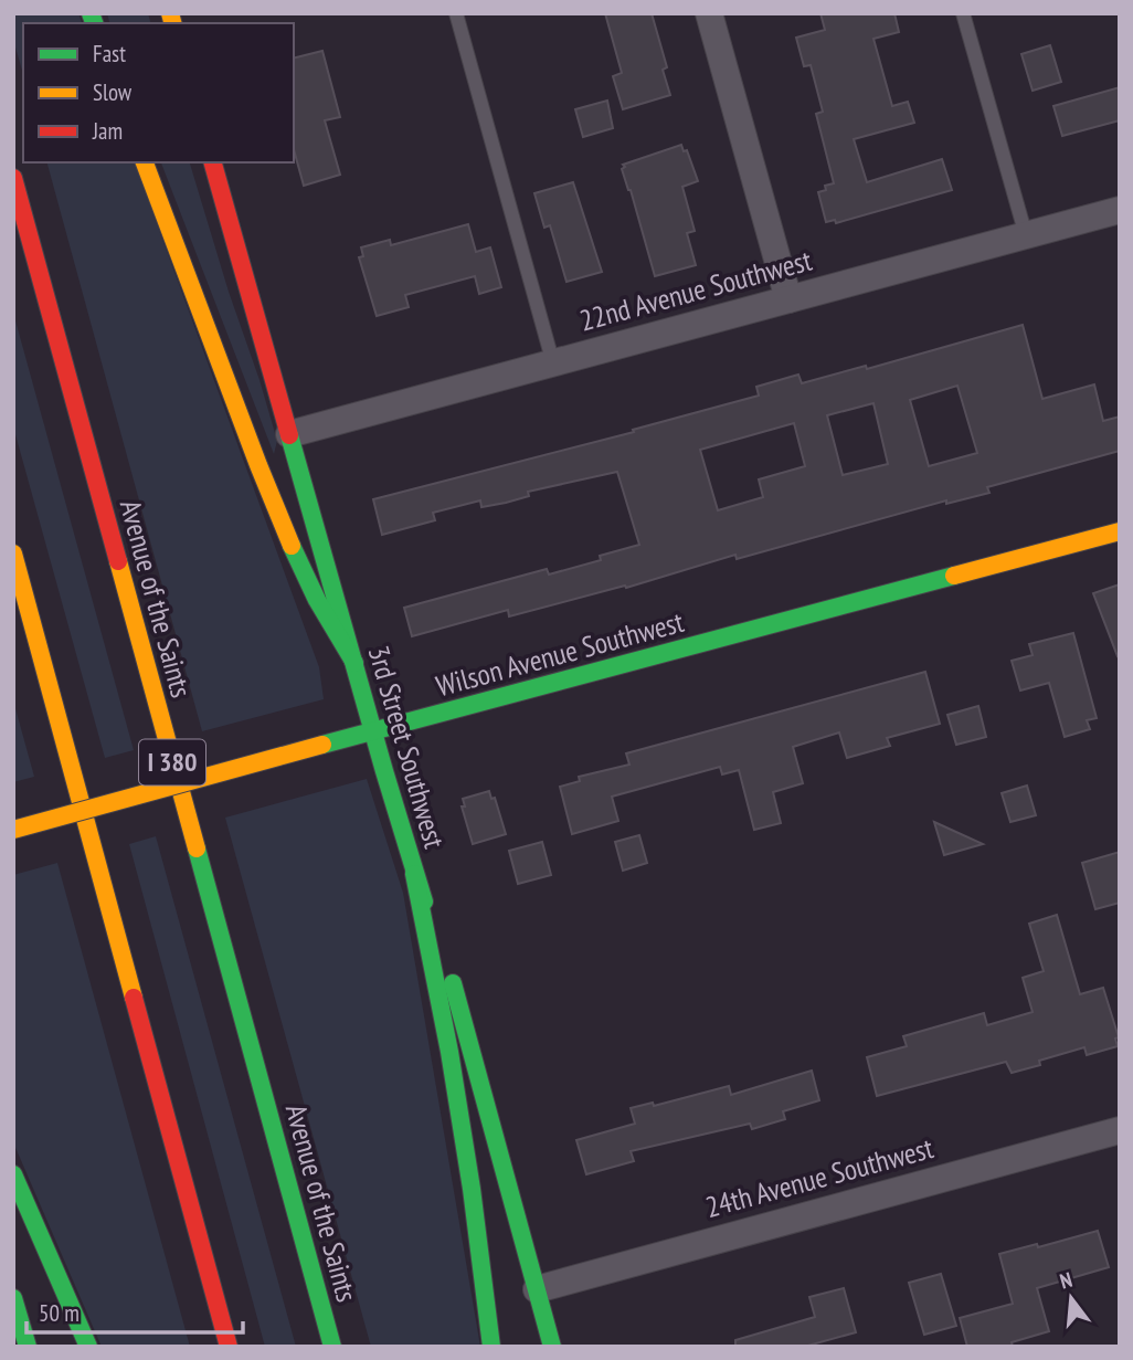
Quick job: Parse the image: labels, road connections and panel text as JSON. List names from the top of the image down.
{
  "streets": {
    "main road": [
      "Avenue of the Saints",
      "Wilson Avenue Southwest",
      "3rd Street Southwest",
      "I 380"
    ],
    "street": ["22nd Avenue Southwest", "24th Avenue Southwest"]
  },
  "crossings": [
    ["22nd Avenue Southwest", "3rd Street Southwest"],
    ["Wilson Avenue Southwest", "3rd Street Southwest"],
    ["3rd Street Southwest", "24th Avenue Southwest"]
  ],
  "legend": ["Fast", "Slow", "Jam"],
  "scale_bar": "50 m",
  "north": "top"
}
